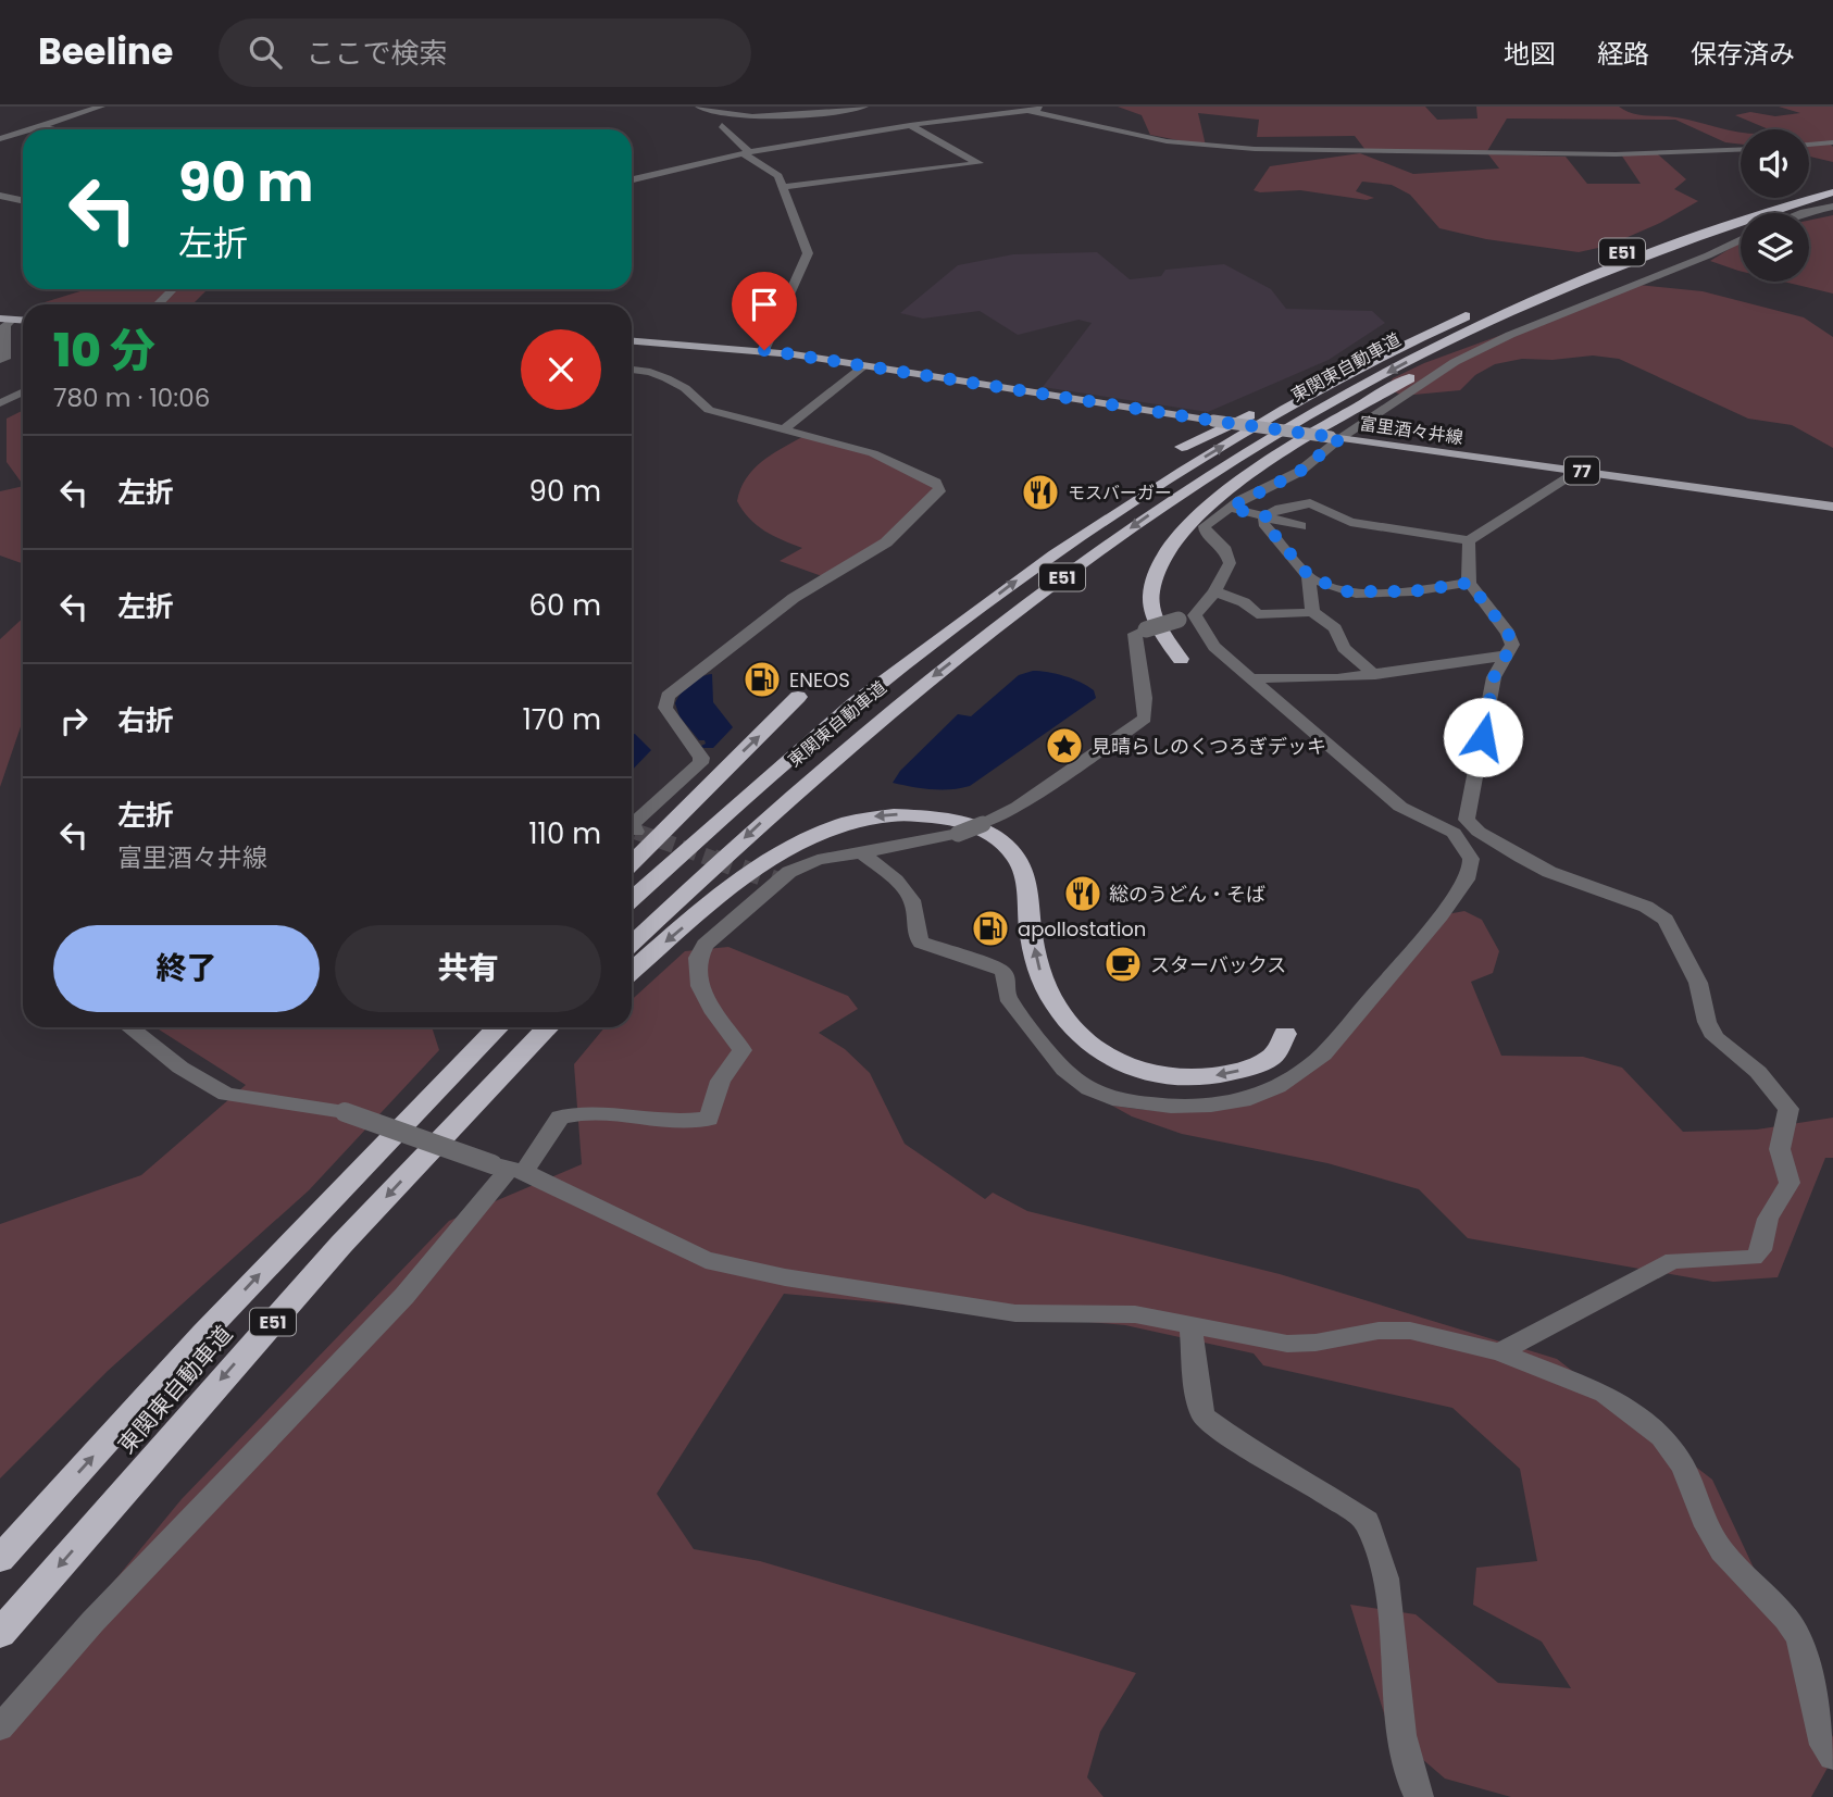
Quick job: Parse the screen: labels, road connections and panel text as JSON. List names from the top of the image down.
{
  "streets": {
    "highway": ["E51", "東関東自動車道"],
    "main road": ["富里酒々井線", "77"]
  },
  "places": {
    "restaurant": ["モスバーガー", "総のうどん・そば"],
    "fuel station": ["ENEOS", "apollostation"],
    "place": ["見晴らしのくつろぎデッキ"],
    "cafe": ["スターバックス"]
  },
  "page": {
    "header": "Beeline",
    "search": "ここで検索",
    "nav": ["地図", "経路", "保存済み"],
    "turn": ["90 m", "左折"],
    "heading": ["10 分", "780 m · 10:06"],
    "list": [
      {
        "name": "左折",
        "value": "90 m"
      },
      {
        "name": "左折",
        "value": "60 m"
      },
      {
        "name": "右折",
        "value": "170 m"
      },
      {
        "name": "左折",
        "note": "富里酒々井線",
        "value": "110 m"
      }
    ],
    "buttons": ["終了", "共有"]
  }
}
